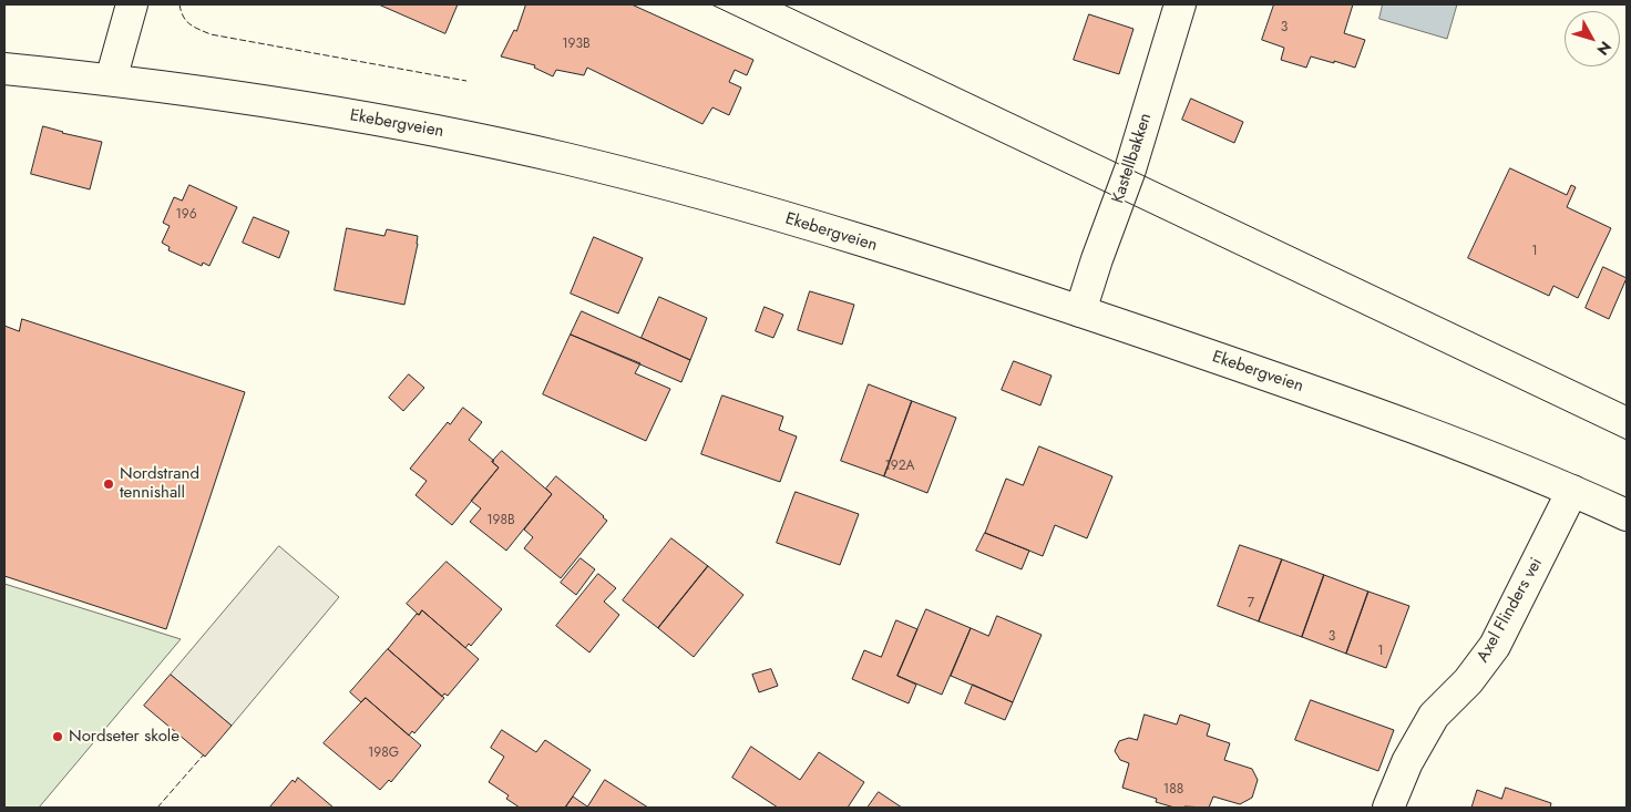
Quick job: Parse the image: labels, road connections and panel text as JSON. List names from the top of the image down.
{
  "streets": {
    "main road": ["Ekebergveien", "Kastellbakken", "Axel Flinders vei"]
  },
  "crossings": [
    ["Ekebergveien", "Kastellbakken"],
    ["Ekebergveien", "Axel Flinders vei"]
  ],
  "places": ["Nordstrand tennishall", "Nordseter skole"],
  "house_numbers": [
    "3",
    "193B",
    "196",
    "1",
    "192A",
    "198B",
    "7",
    "3",
    "1",
    "198G",
    "188"
  ],
  "north": "bottom right"
}
